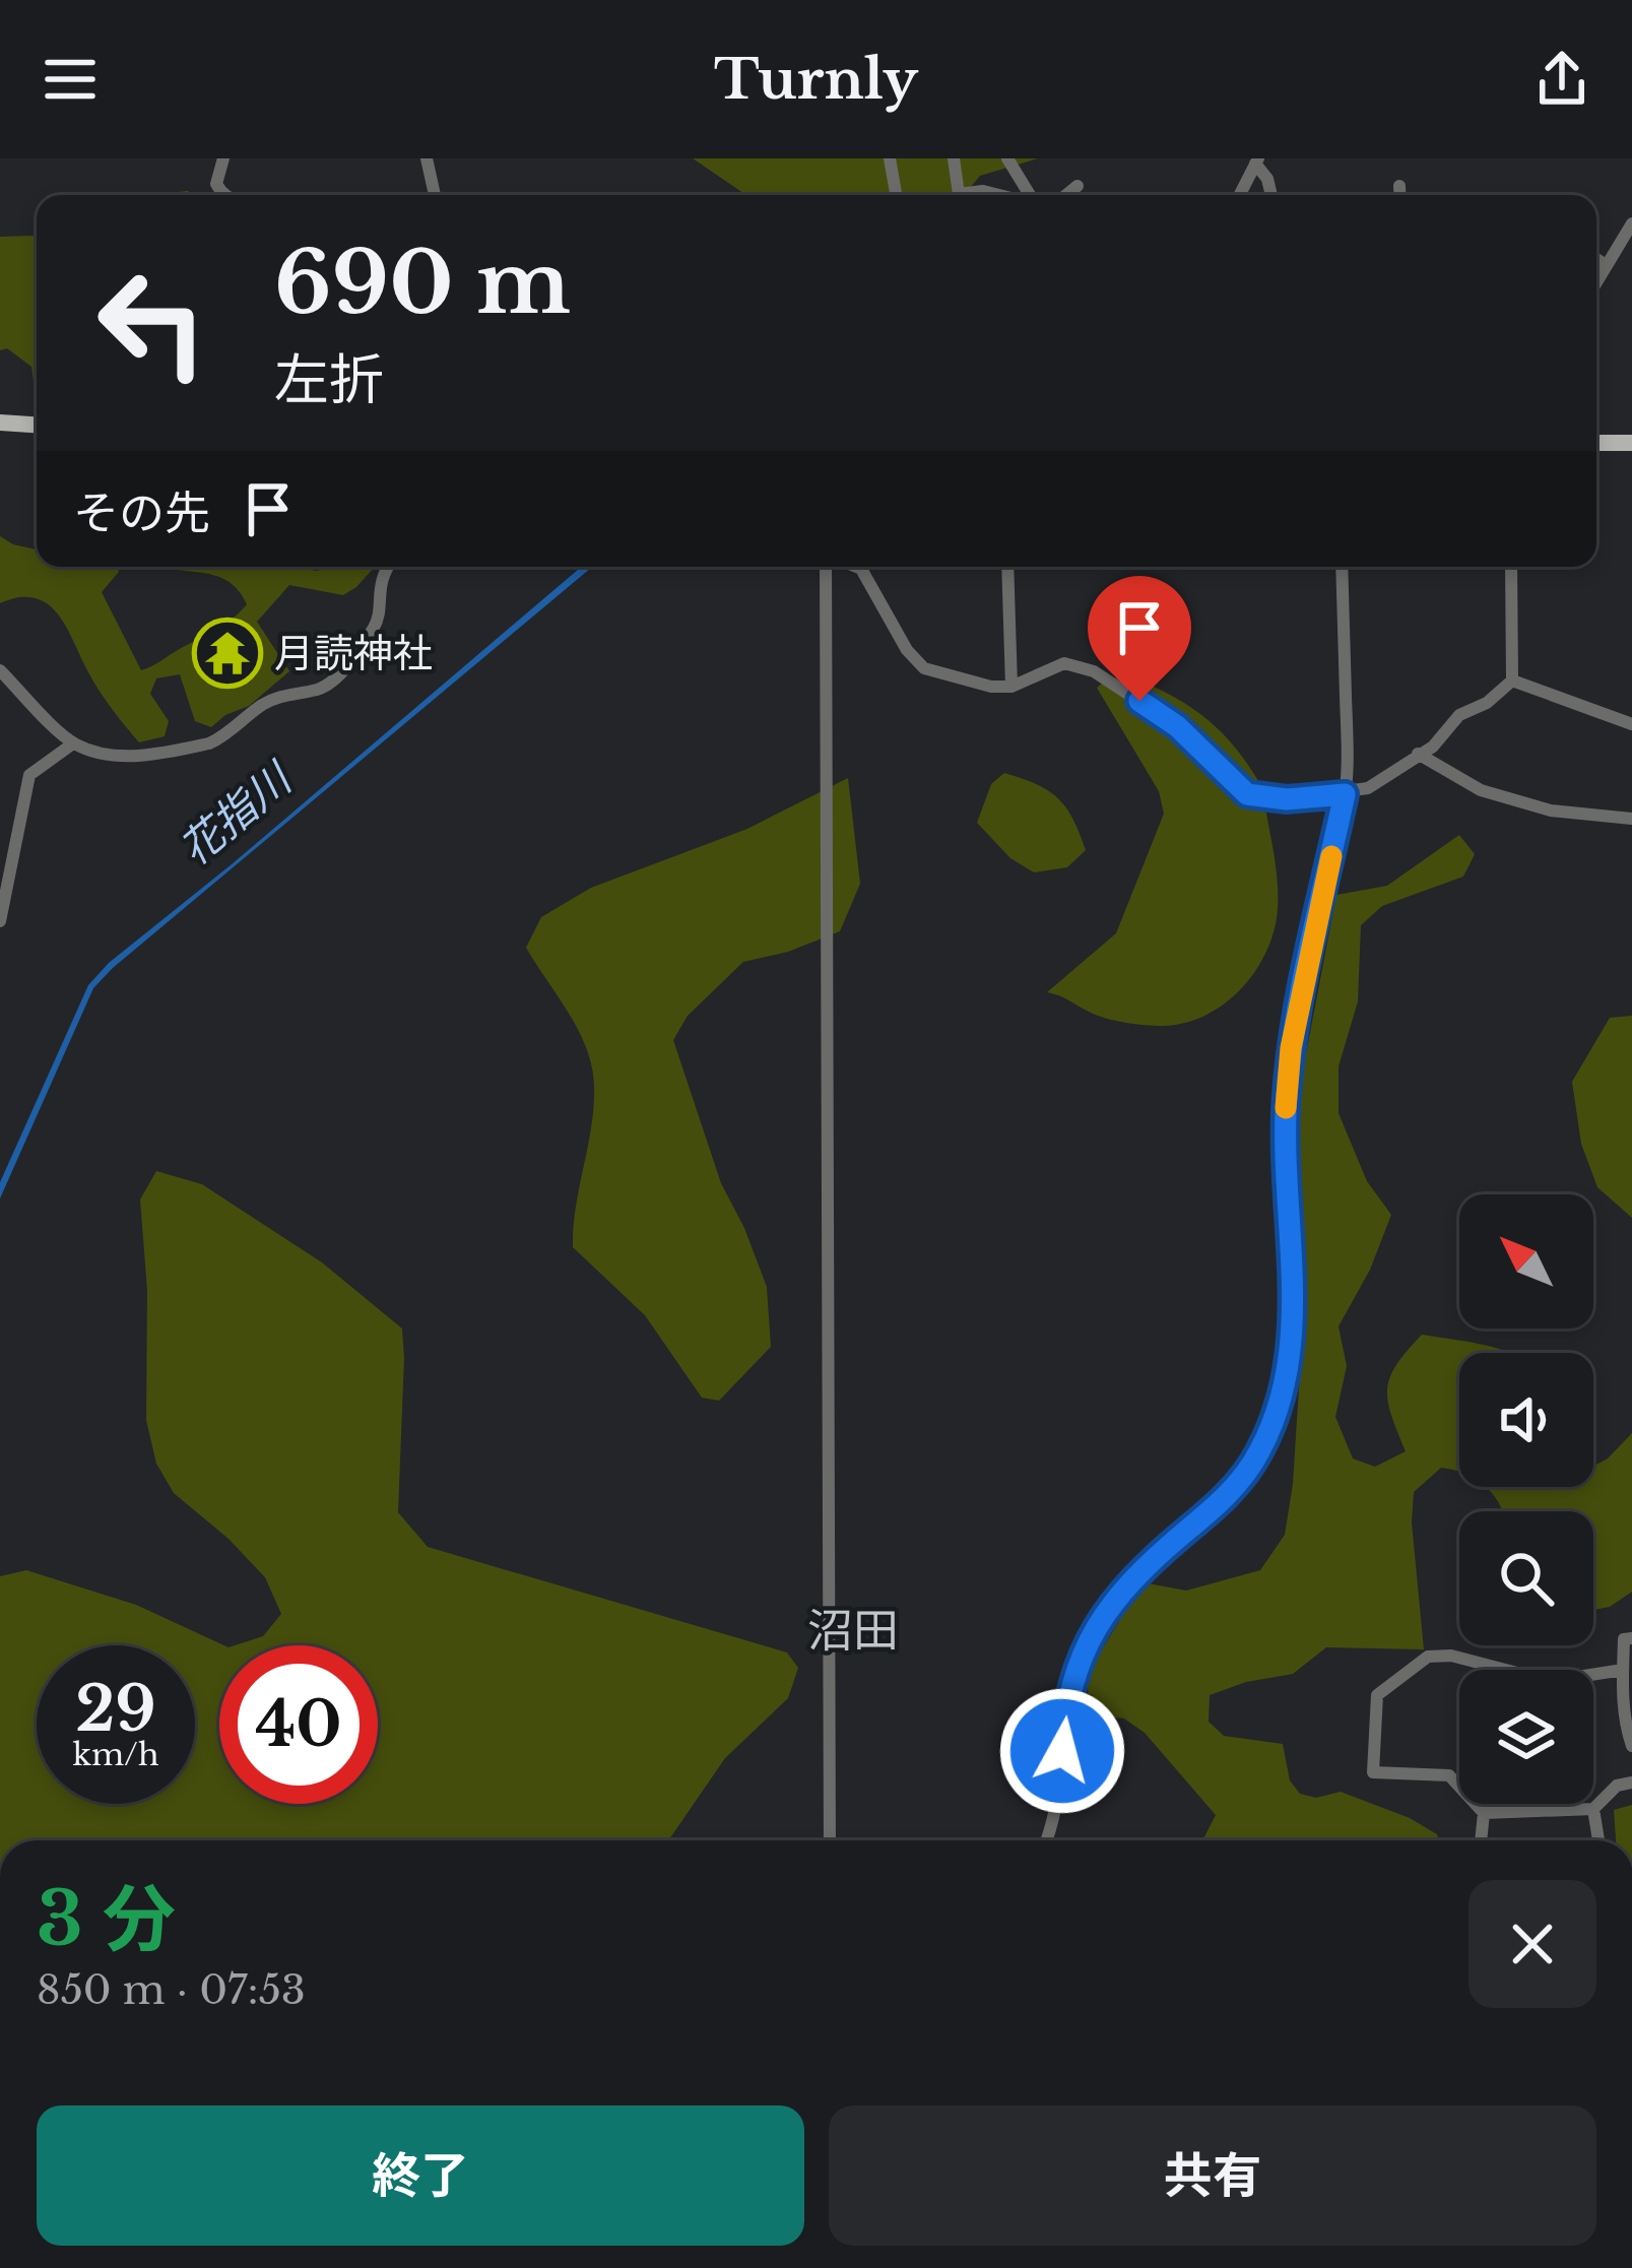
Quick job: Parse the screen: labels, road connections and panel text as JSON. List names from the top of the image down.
{
  "districts": ["沼田"],
  "water": ["花指川"],
  "places": {
    "temple": ["月読神社"]
  },
  "north": "top left",
  "page": {
    "header": "Turnly",
    "turn": ["690 m", "左折"],
    "then": "その先",
    "speed": "29 km/h",
    "limit": "40",
    "heading": ["3 分", "850 m · 07:53"],
    "buttons": ["終了", "共有"]
  }
}
